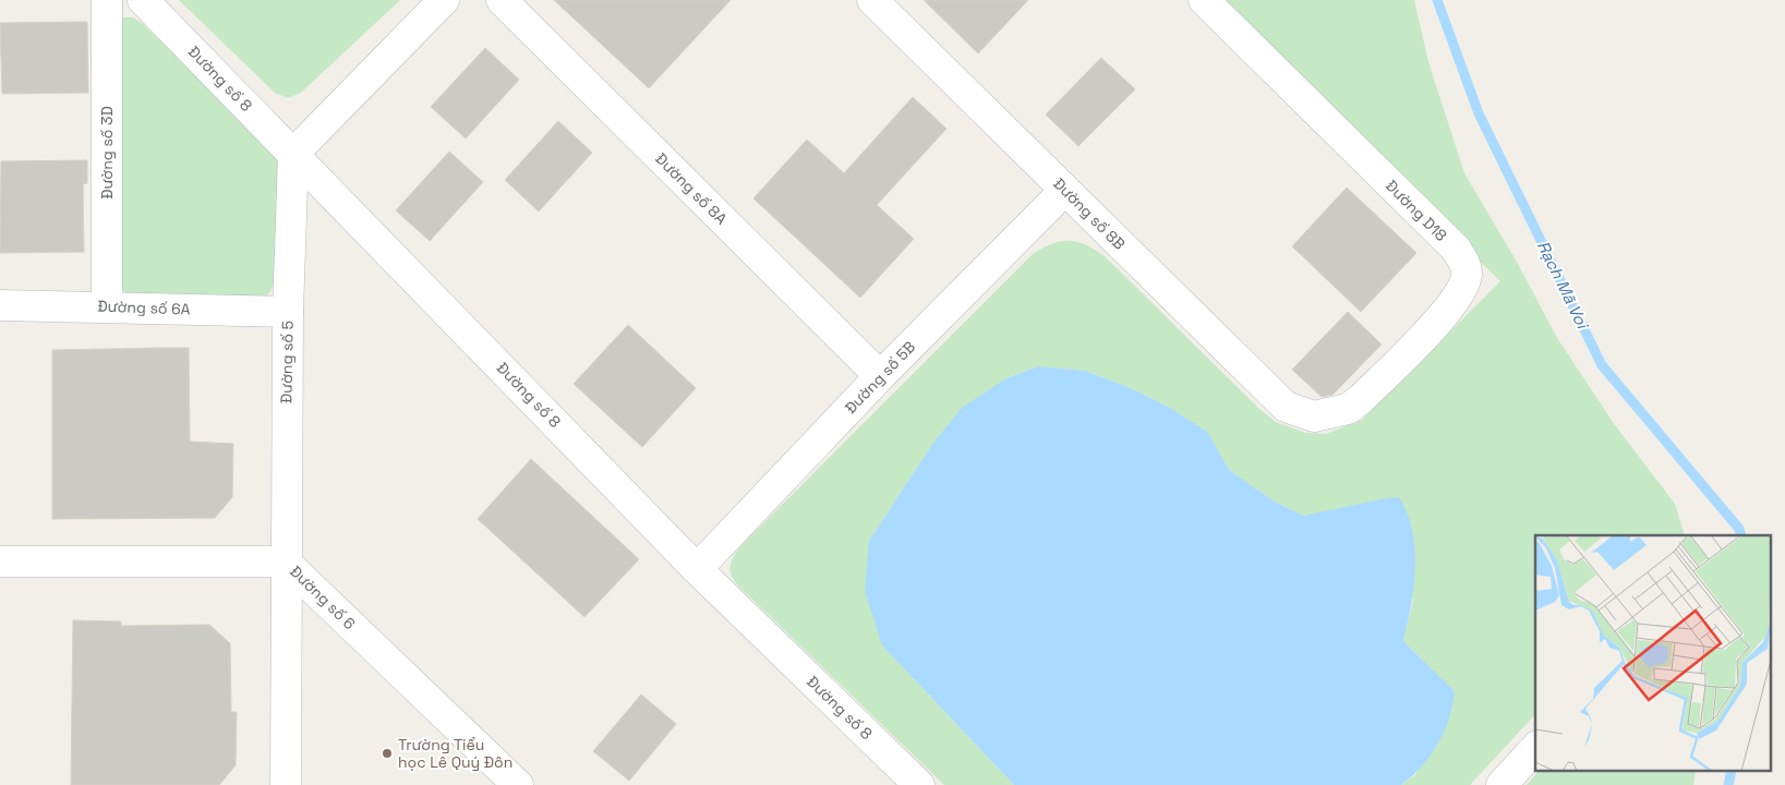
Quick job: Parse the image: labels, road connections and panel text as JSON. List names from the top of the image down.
{
  "streets": {
    "street": [
      "Đường số 8",
      "Đường số 3D",
      "Đường số 8A",
      "Đường D18",
      "Đường số 8B",
      "Đường số 6A",
      "Đường số 5",
      "Đường số 5B",
      "Đường số 6"
    ]
  },
  "crossings": [
    ["Đường số 8", "Đường số 5"],
    ["Đường số 8", "Đường số 5B"],
    ["Đường số 3D", "Đường số 6A"],
    ["Đường số 8A", "Đường số 5B"],
    ["Đường D18", "Đường số 8B"],
    ["Đường số 8B", "Đường số 5B"],
    ["Đường số 6A", "Đường số 5"],
    ["Đường số 5", "Đường số 6"]
  ],
  "water": ["Rạch Mã Voi"],
  "places": ["Trường Tiểu học Lê Quý Đôn"]
}
